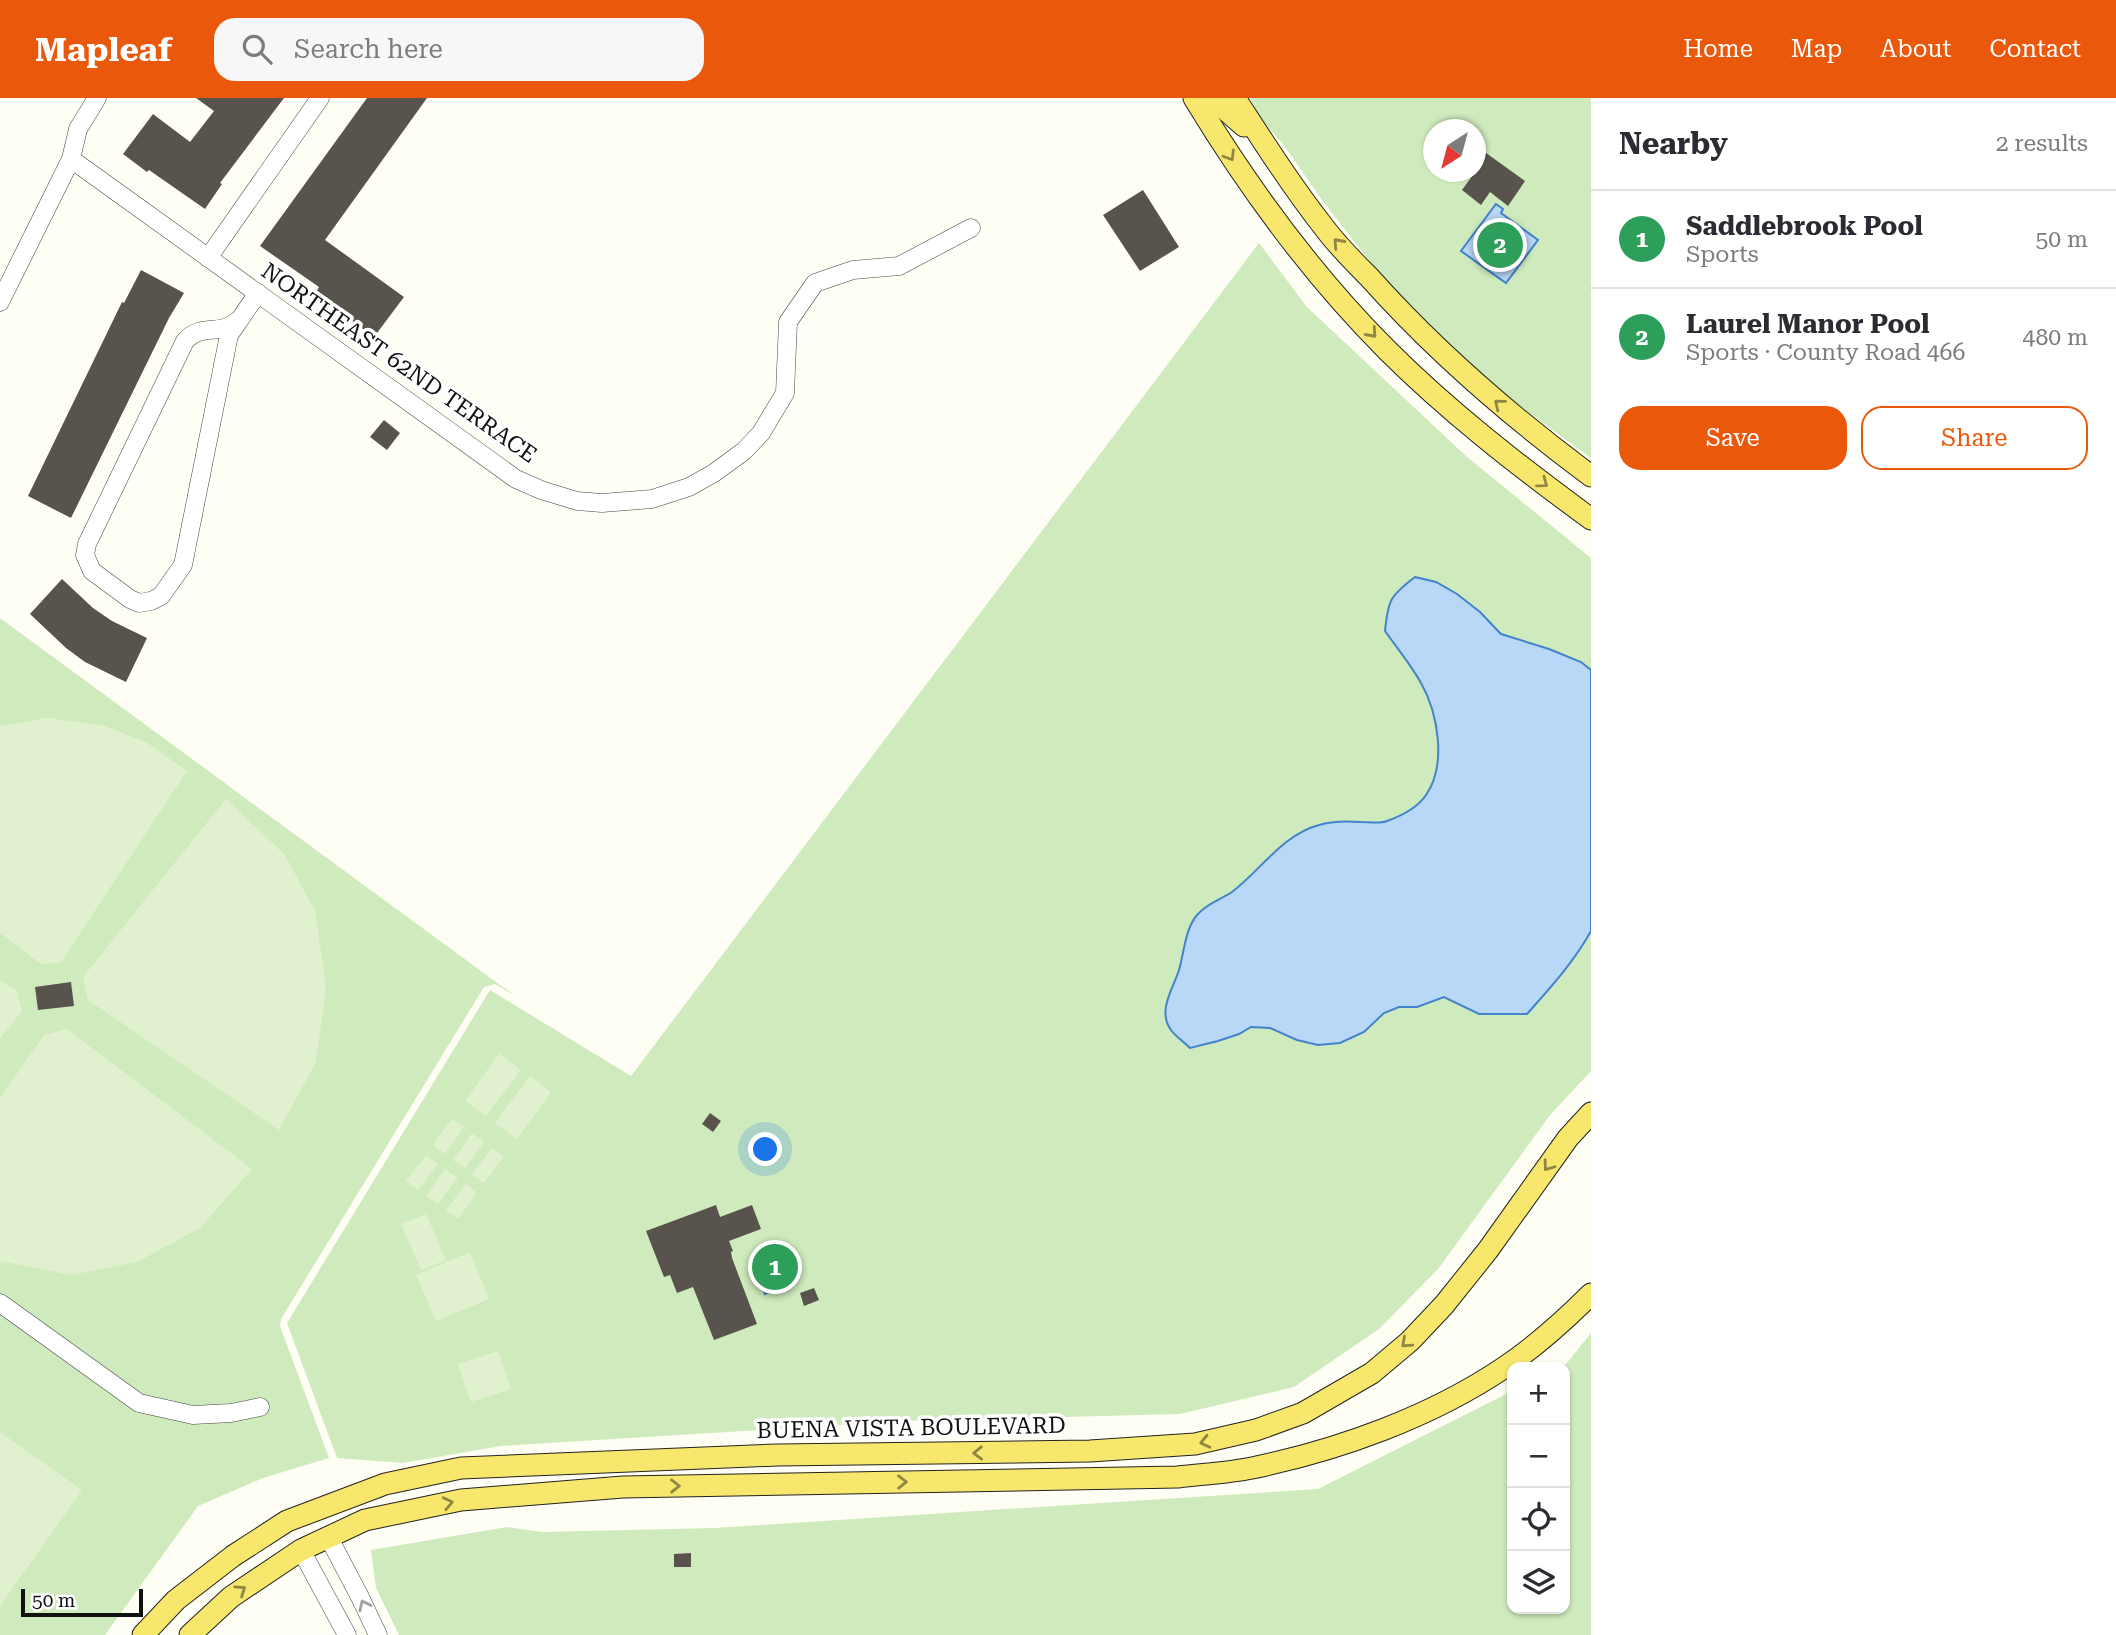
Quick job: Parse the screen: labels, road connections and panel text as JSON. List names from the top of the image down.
{
  "streets": {
    "main road": ["BUENA VISTA BOULEVARD"],
    "street": ["NORTHEAST 62ND TERRACE"]
  },
  "scale_bar": "50 m",
  "north": "bottom left",
  "page": {
    "header": "Mapleaf",
    "search": "Search here",
    "nav": [
      "Home",
      "Map",
      "About",
      "Contact"
    ],
    "heading": ["Nearby", "2 results"],
    "list": [
      {
        "mark": "1",
        "name": "Saddlebrook Pool",
        "note": "Sports",
        "value": "50 m"
      },
      {
        "mark": "2",
        "name": "Laurel Manor Pool",
        "note": "Sports · County Road 466",
        "value": "480 m"
      }
    ],
    "pins": ["2", "1"],
    "buttons": ["Save", "Share"],
    "map_buttons": ["+", "−"],
    "scale": "50 m"
  }
}
